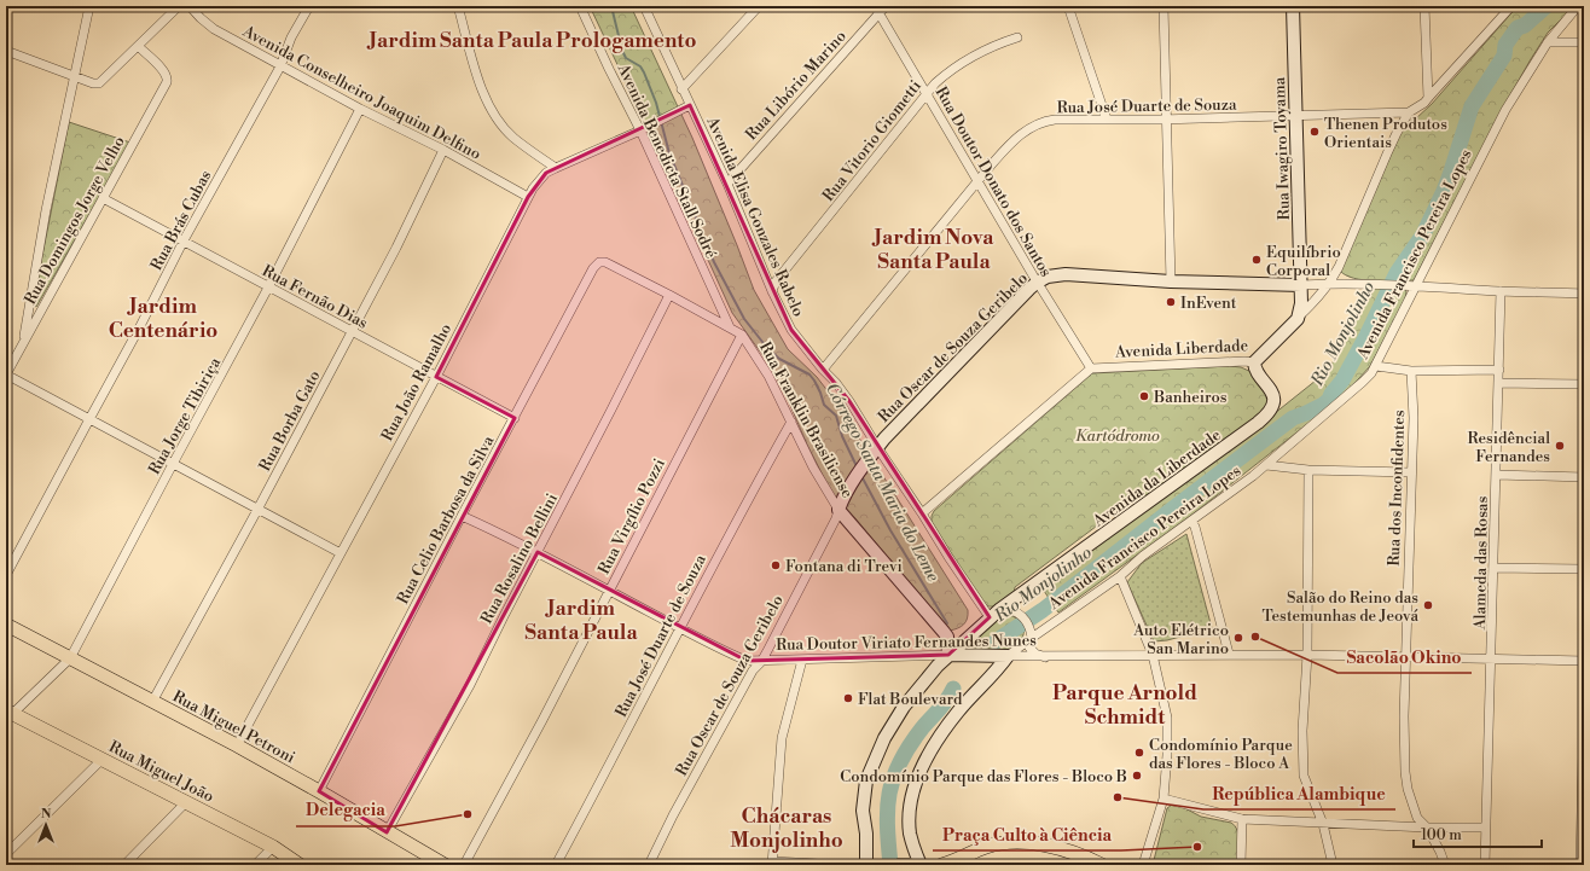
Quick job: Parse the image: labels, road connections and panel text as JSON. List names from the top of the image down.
{
  "streets": {
    "main road": ["Rua Miguel Petroni", "Rua Miguel João"],
    "street": [
      "Rua Libório Marino",
      "Avenida Conselheiro Joaquim Delfino",
      "Rua José Duarte de Souza",
      "Rua Vitorio Giometti",
      "Rua Iwagiro Toyama",
      "Avenida Benedicta Stall Sodré",
      "Rua Doutor Donato dos Santos",
      "Avenida Elisa Gonzales Rabelo",
      "Rua Domingos Jorge Velho",
      "Rua Brás Cubas",
      "Avenida Francisco Pereira Lopes",
      "Rua Fernão Dias",
      "Rua Oscar de Souza Geribelo",
      "Avenida Liberdade",
      "Rua João Ramalho",
      "Rua Jorge Tibiriça",
      "Rua Franklin Brasiliense",
      "Rua Borba Gato",
      "Avenida da Liberdade",
      "Rua dos Inconfidentes",
      "Rua Virgílio Pozzi",
      "Rua Celio Barbosa da Silva",
      "Rua Rosalino Bellini",
      "Alameda das Rosas",
      "Rua Doutor Viriato Fernandes Nunes"
    ]
  },
  "crossings": [
    ["Rua Libório Marino", "Rua Doutor Donato dos Santos"],
    ["Rua Libório Marino", "Avenida Elisa Gonzales Rabelo"],
    ["Avenida Conselheiro Joaquim Delfino", "Rua Brás Cubas"],
    ["Avenida Conselheiro Joaquim Delfino", "Rua João Ramalho"],
    ["Avenida Conselheiro Joaquim Delfino", "Rua Jorge Tibiriça"],
    ["Avenida Conselheiro Joaquim Delfino", "Rua Borba Gato"],
    ["Rua José Duarte de Souza", "Rua Iwagiro Toyama"],
    ["Rua José Duarte de Souza", "Rua Doutor Donato dos Santos"],
    ["Rua José Duarte de Souza", "Avenida Elisa Gonzales Rabelo"],
    ["Rua José Duarte de Souza", "Avenida Liberdade"],
    ["Rua José Duarte de Souza", "Rua Franklin Brasiliense"],
    ["Rua José Duarte de Souza", "Rua Doutor Viriato Fernandes Nunes"],
    ["Rua Vitorio Giometti", "Rua Doutor Donato dos Santos"],
    ["Rua Vitorio Giometti", "Avenida Elisa Gonzales Rabelo"],
    ["Rua Iwagiro Toyama", "Rua Oscar de Souza Geribelo"],
    ["Rua Iwagiro Toyama", "Avenida Liberdade"],
    ["Avenida Benedicta Stall Sodré", "Rua João Ramalho"],
    ["Rua Doutor Donato dos Santos", "Rua Oscar de Souza Geribelo"],
    ["Rua Doutor Donato dos Santos", "Avenida Liberdade"],
    ["Avenida Elisa Gonzales Rabelo", "Rua Oscar de Souza Geribelo"],
    ["Avenida Elisa Gonzales Rabelo", "Rua João Ramalho"],
    ["Avenida Elisa Gonzales Rabelo", "Avenida da Liberdade"],
    ["Rua Domingos Jorge Velho", "Rua Fernão Dias"],
    ["Rua Brás Cubas", "Rua Fernão Dias"],
    ["Avenida Francisco Pereira Lopes", "Rua Oscar de Souza Geribelo"],
    ["Avenida Francisco Pereira Lopes", "Rua Doutor Viriato Fernandes Nunes"],
    ["Rua Fernão Dias", "Rua João Ramalho"],
    ["Rua Fernão Dias", "Rua Jorge Tibiriça"],
    ["Rua Fernão Dias", "Rua Borba Gato"],
    ["Rua Fernão Dias", "Rua Celio Barbosa da Silva"],
    ["Rua Oscar de Souza Geribelo", "Avenida Liberdade"],
    ["Rua Oscar de Souza Geribelo", "Rua Franklin Brasiliense"],
    ["Rua Oscar de Souza Geribelo", "Alameda das Rosas"],
    ["Rua Oscar de Souza Geribelo", "Rua Doutor Viriato Fernandes Nunes"],
    ["Avenida Liberdade", "Avenida da Liberdade"],
    ["Rua João Ramalho", "Rua Miguel Petroni"],
    ["Rua Jorge Tibiriça", "Rua Miguel Petroni"],
    ["Rua Jorge Tibiriça", "Rua Miguel João"],
    ["Rua Franklin Brasiliense", "Avenida da Liberdade"],
    ["Rua Franklin Brasiliense", "Rua Virgílio Pozzi"],
    ["Rua Franklin Brasiliense", "Rua Doutor Viriato Fernandes Nunes"],
    ["Rua Borba Gato", "Rua Miguel Petroni"],
    ["Avenida da Liberdade", "Rua Doutor Viriato Fernandes Nunes"],
    ["Rua Virgílio Pozzi", "Rua Doutor Viriato Fernandes Nunes"],
    ["Rua Celio Barbosa da Silva", "Rua Rosalino Bellini"],
    ["Rua Celio Barbosa da Silva", "Rua Doutor Viriato Fernandes Nunes"],
    ["Rua Celio Barbosa da Silva", "Rua Miguel Petroni"],
    ["Rua Rosalino Bellini", "Rua Doutor Viriato Fernandes Nunes"],
    ["Rua Rosalino Bellini", "Rua Miguel Petroni"]
  ],
  "districts": [
    "Jardim Santa Paula Prologamento",
    "Jardim Nova Santa Paula",
    "Jardim Centenário",
    "Jardim Santa Paula",
    "Parque Arnold Schmidt",
    "Chácaras Monjolinho"
  ],
  "water": ["Rio Monjolinho", "Córrego Santa Maria do Leme"],
  "parks": ["Kartódromo"],
  "places": [
    "Thenen Produtos Orientais",
    "Equilíbrio Corporal",
    "InEvent",
    "Banheiros",
    "Residêncial Fernandes",
    "Fontana di Trevi",
    "Salão do Reino das Testemunhas de Jeová",
    "Sacolão Okino",
    "Auto Elétrico San Marino",
    "Flat Boulevard",
    "Condomínio Parque das Flores - Bloco A",
    "Condomínio Parque das Flores - Bloco B",
    "República Alambique",
    "Delegacia",
    "Praça Culto à Ciência"
  ],
  "scale_bar": "100 m",
  "north": "top"
}
